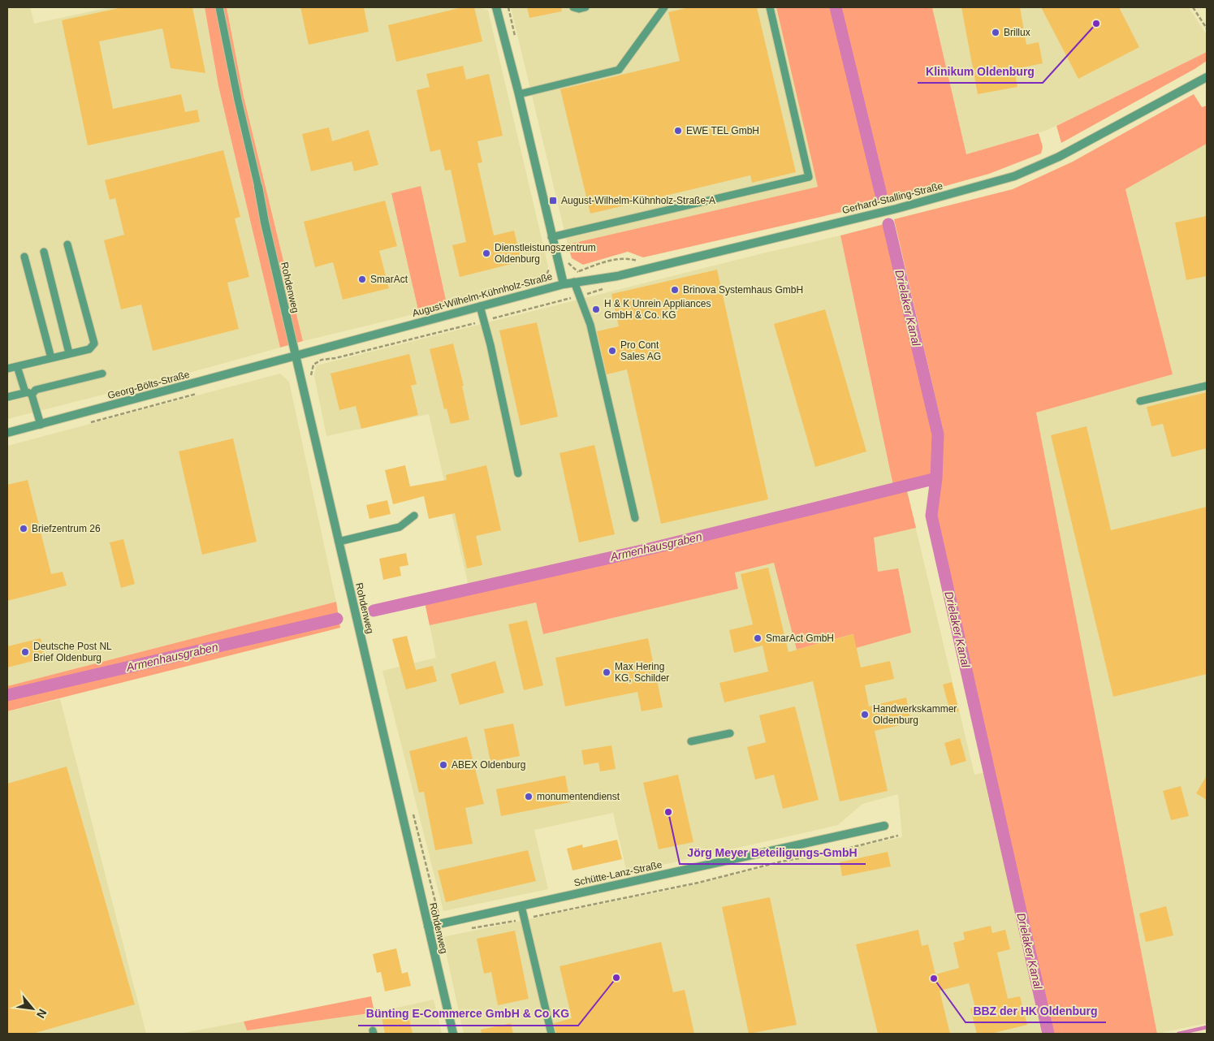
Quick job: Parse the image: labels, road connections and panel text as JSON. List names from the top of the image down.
{
  "streets": {
    "street": [
      "Gerhard-Stalling-Straße",
      "Rohdenweg",
      "August-Wilhelm-Kühnholz-Straße",
      "Georg-Bölts-Straße",
      "Schütte-Lanz-Straße"
    ]
  },
  "crossings": [
    ["Gerhard-Stalling-Straße", "August-Wilhelm-Kühnholz-Straße"],
    ["Rohdenweg", "August-Wilhelm-Kühnholz-Straße"],
    ["Rohdenweg", "Georg-Bölts-Straße"],
    ["Rohdenweg", "Schütte-Lanz-Straße"],
    ["August-Wilhelm-Kühnholz-Straße", "Georg-Bölts-Straße"]
  ],
  "water": ["Drielaker Kanal", "Armenhausgraben"],
  "places": {
    "other": [
      "Klinikum Oldenburg",
      "Brillux",
      "EWE TEL GmbH",
      "Dienstleistungszentrum Oldenburg",
      "SmarAct",
      "Brinova Systemhaus GmbH",
      "H & K Unrein Appliances GmbH & Co. KG",
      "Pro Cont Sales AG",
      "Briefzentrum 26",
      "SmarAct GmbH",
      "Deutsche Post NL Brief Oldenburg",
      "Max Hering KG, Schilder",
      "Handwerkskammer Oldenburg",
      "ABEX Oldenburg",
      "monumentendienst",
      "Jörg Meyer Beteiligungs-GmbH",
      "Bünting E-Commerce GmbH & Co KG",
      "BBZ der HK Oldenburg"
    ],
    "transit": ["August-Wilhelm-Kühnholz-Straße-A"]
  },
  "north": "bottom right"
}
